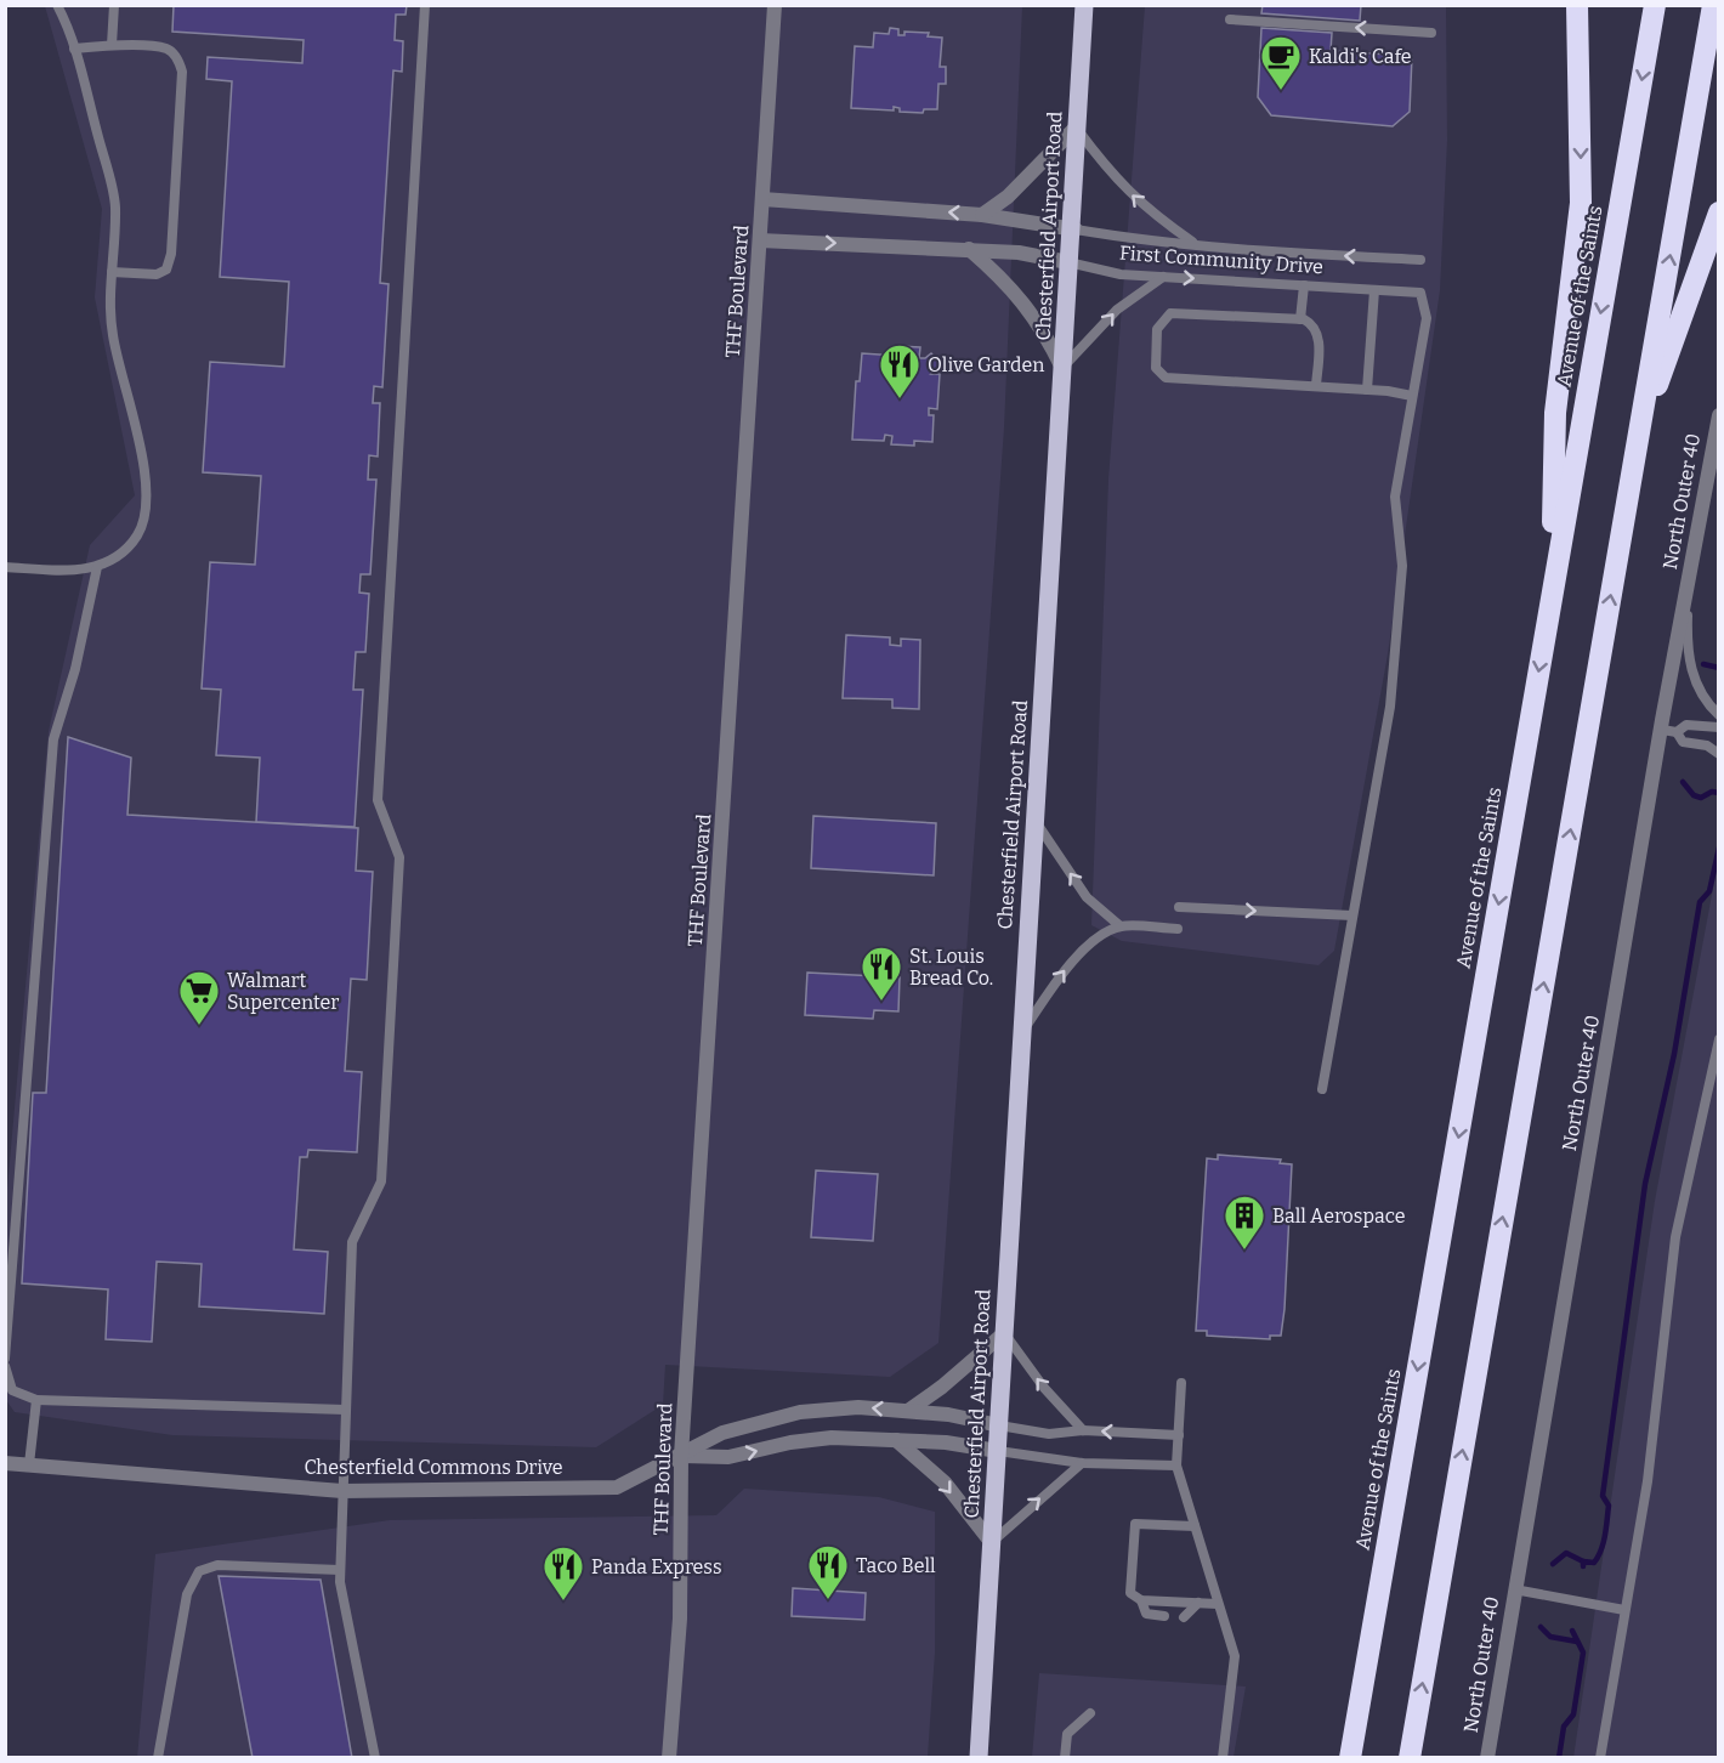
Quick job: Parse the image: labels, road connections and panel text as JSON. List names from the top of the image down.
{
  "streets": {
    "highway": ["Avenue of the Saints"],
    "main road": ["Chesterfield Airport Road"],
    "street": [
      "First Community Drive",
      "THF Boulevard",
      "North Outer 40",
      "Chesterfield Commons Drive"
    ]
  },
  "crossings": [
    ["Chesterfield Airport Road", "First Community Drive"],
    ["Chesterfield Airport Road", "Chesterfield Commons Drive"],
    ["First Community Drive", "THF Boulevard"],
    ["THF Boulevard", "Chesterfield Commons Drive"]
  ],
  "places": {
    "cafe": ["Kaldi's Cafe"],
    "restaurant": [
      "Olive Garden",
      "St. Louis Bread Co.",
      "Taco Bell",
      "Panda Express"
    ],
    "supermarket": ["Walmart Supercenter"],
    "building": ["Ball Aerospace"]
  }
}
